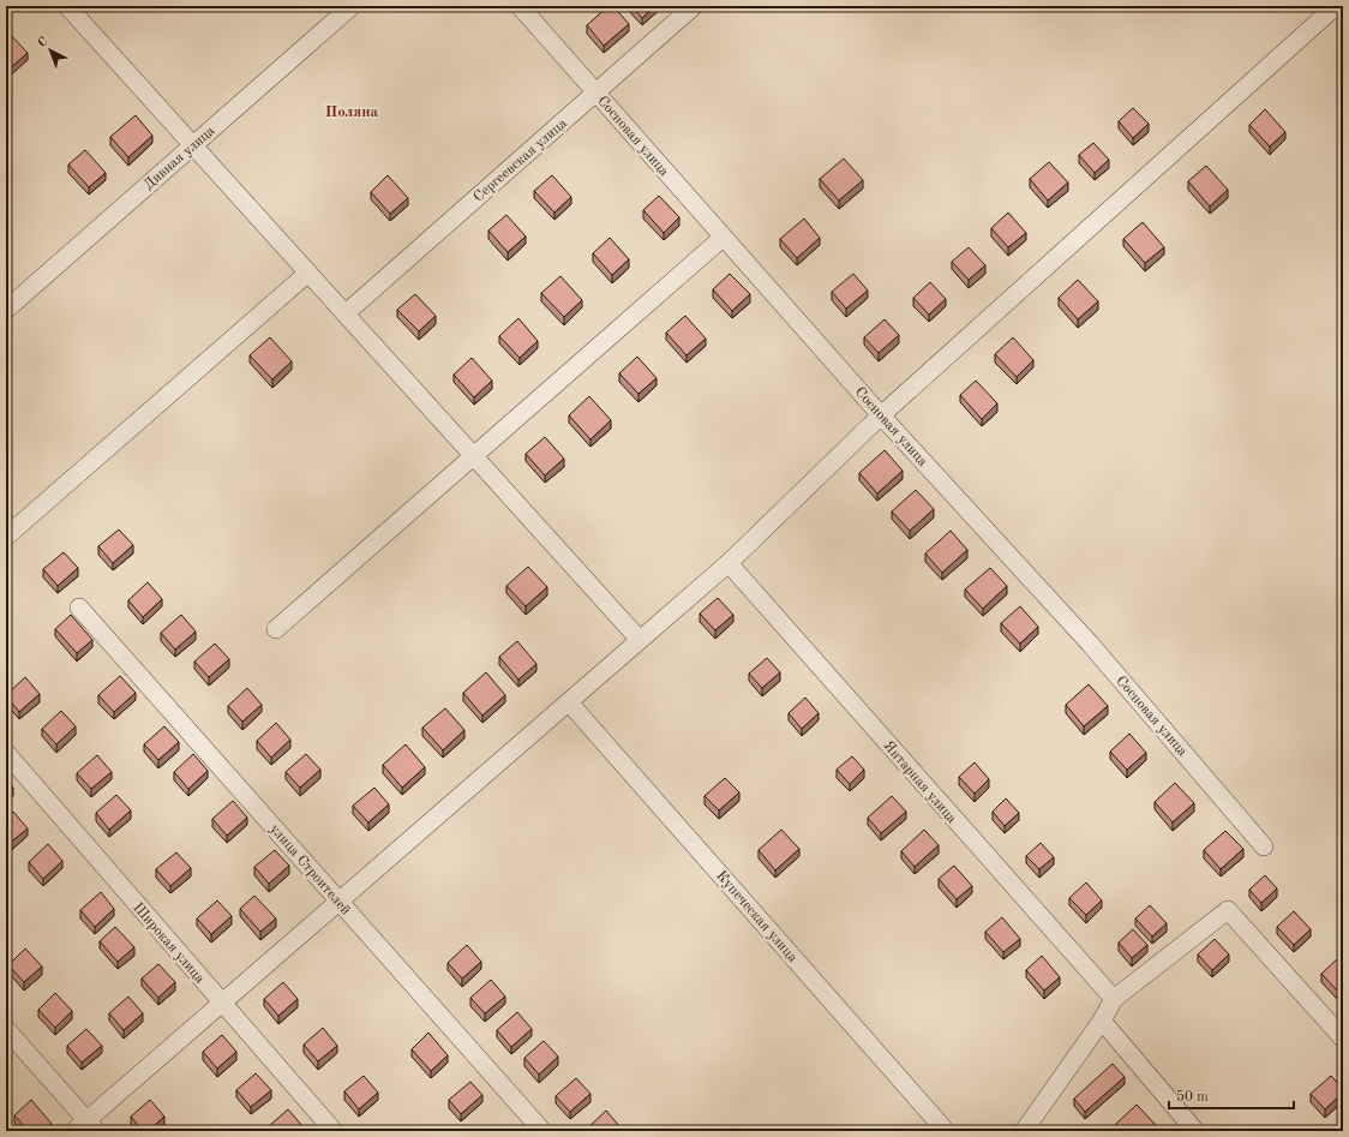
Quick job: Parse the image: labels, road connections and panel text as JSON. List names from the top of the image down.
{
  "streets": {
    "street": [
      "Сосновая улица",
      "Дивная улица",
      "Сергеевская улица",
      "Янтарная улица",
      "улица Строителей",
      "Купеческая улица",
      "Широкая улица"
    ]
  },
  "crossings": [
    ["Сосновая улица", "Сергеевская улица"]
  ],
  "districts": ["Поляна"],
  "scale_bar": "50 m",
  "north": "top left"
}
